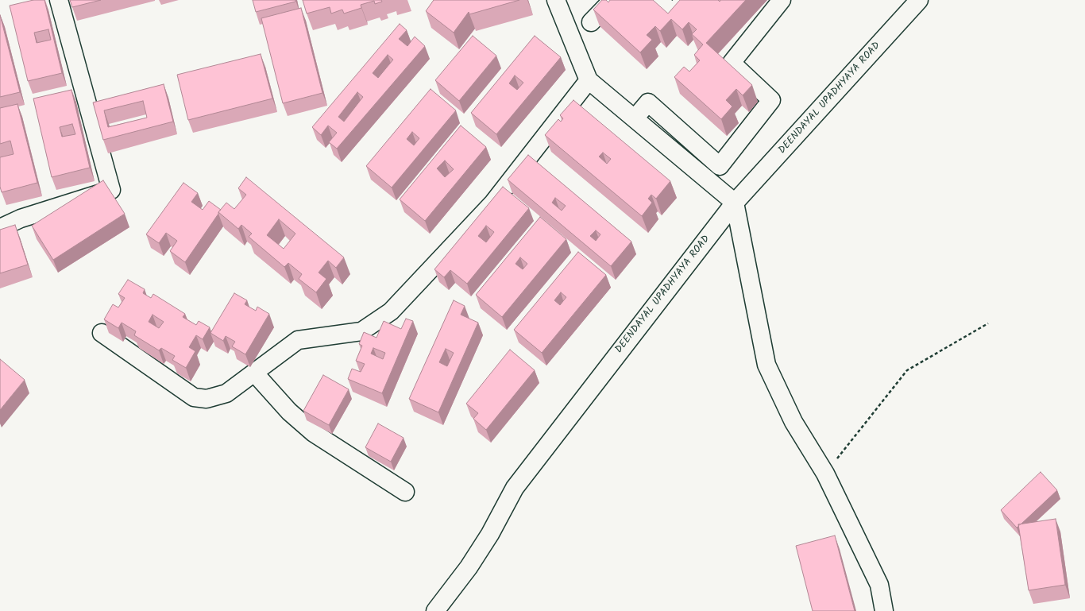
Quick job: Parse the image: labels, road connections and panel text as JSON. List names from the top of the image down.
{
  "streets": {
    "street": ["DEENDAYAL UPADHYAYA ROAD"]
  }
}
